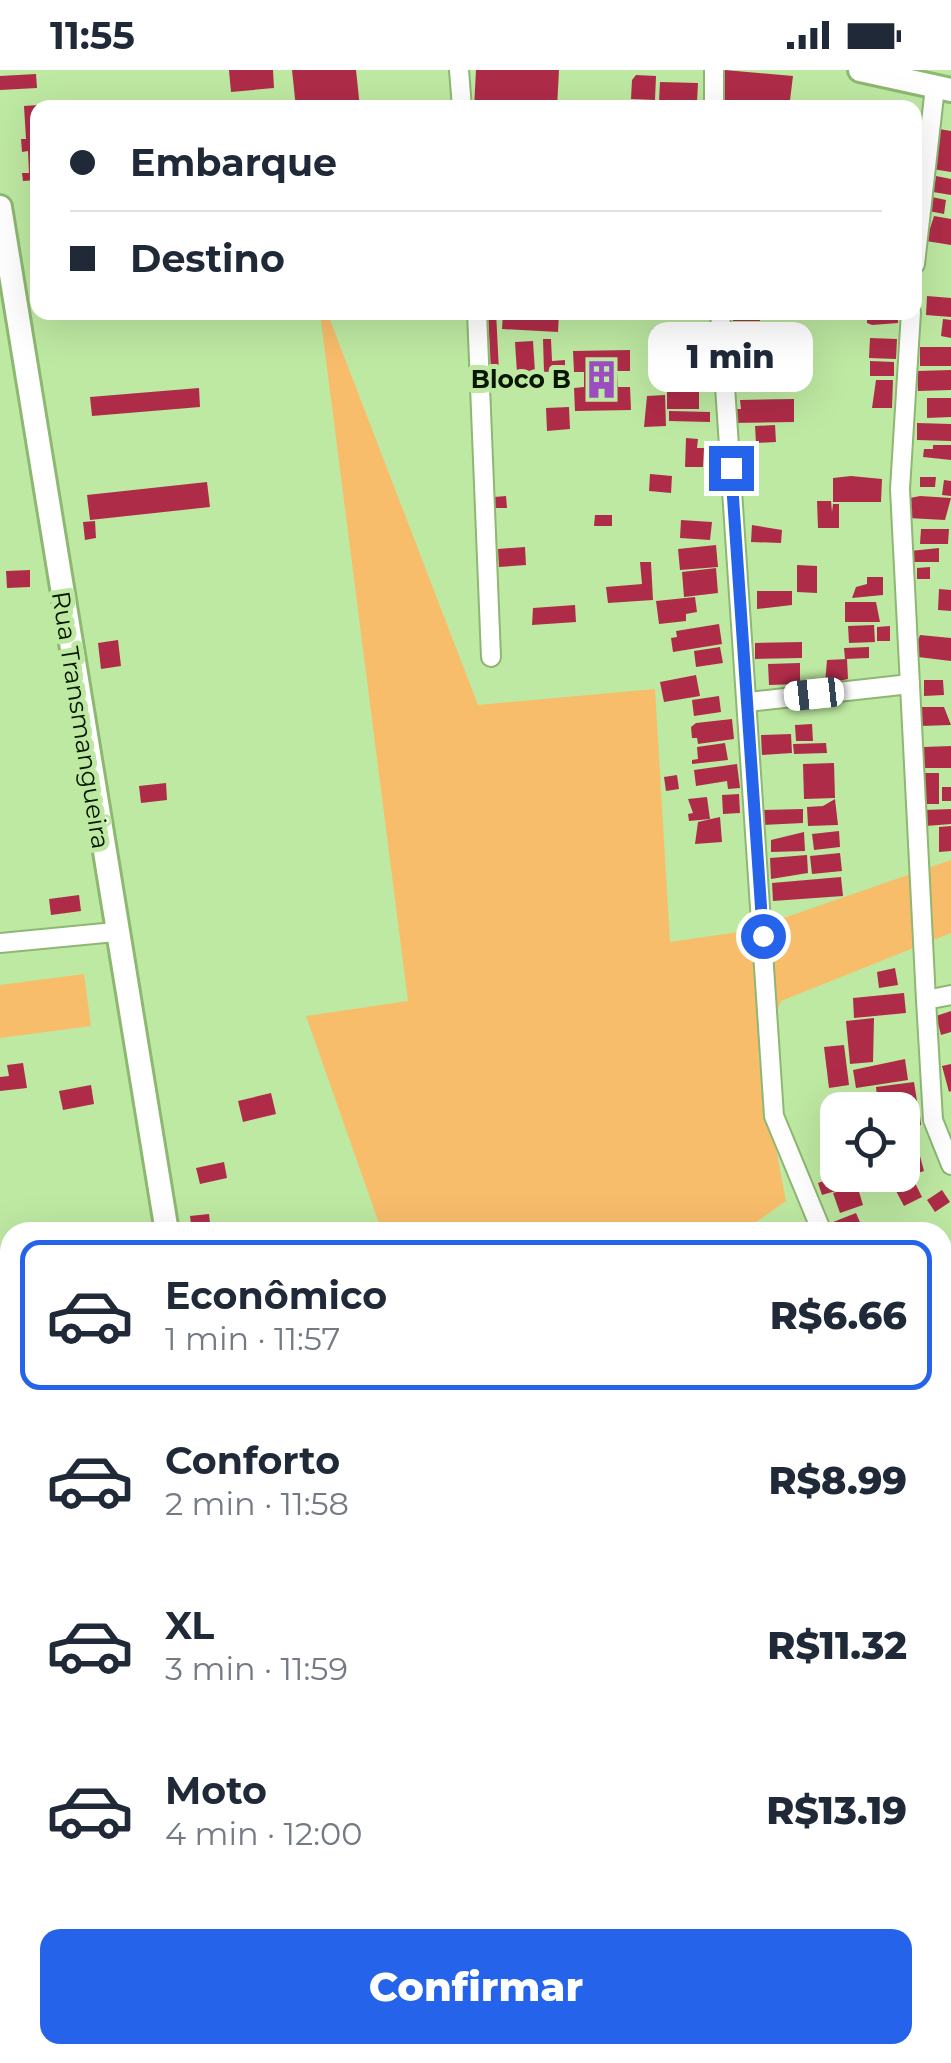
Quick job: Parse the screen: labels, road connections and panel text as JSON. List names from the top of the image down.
{
  "streets": {
    "street": ["Rua Transmangueira"]
  },
  "places": {
    "building": ["Bloco B"]
  },
  "page": {
    "status": "11:55",
    "banner": ["Embarque", "Destino"],
    "bubble": "1 min",
    "list": [
      {
        "name": "Econômico",
        "note": "1 min · 11:57",
        "value": "R$6.66"
      },
      {
        "name": "Conforto",
        "note": "2 min · 11:58",
        "value": "R$8.99"
      },
      {
        "name": "XL",
        "note": "3 min · 11:59",
        "value": "R$11.32"
      },
      {
        "name": "Moto",
        "note": "4 min · 12:00",
        "value": "R$13.19"
      }
    ],
    "buttons": "Confirmar"
  }
}
